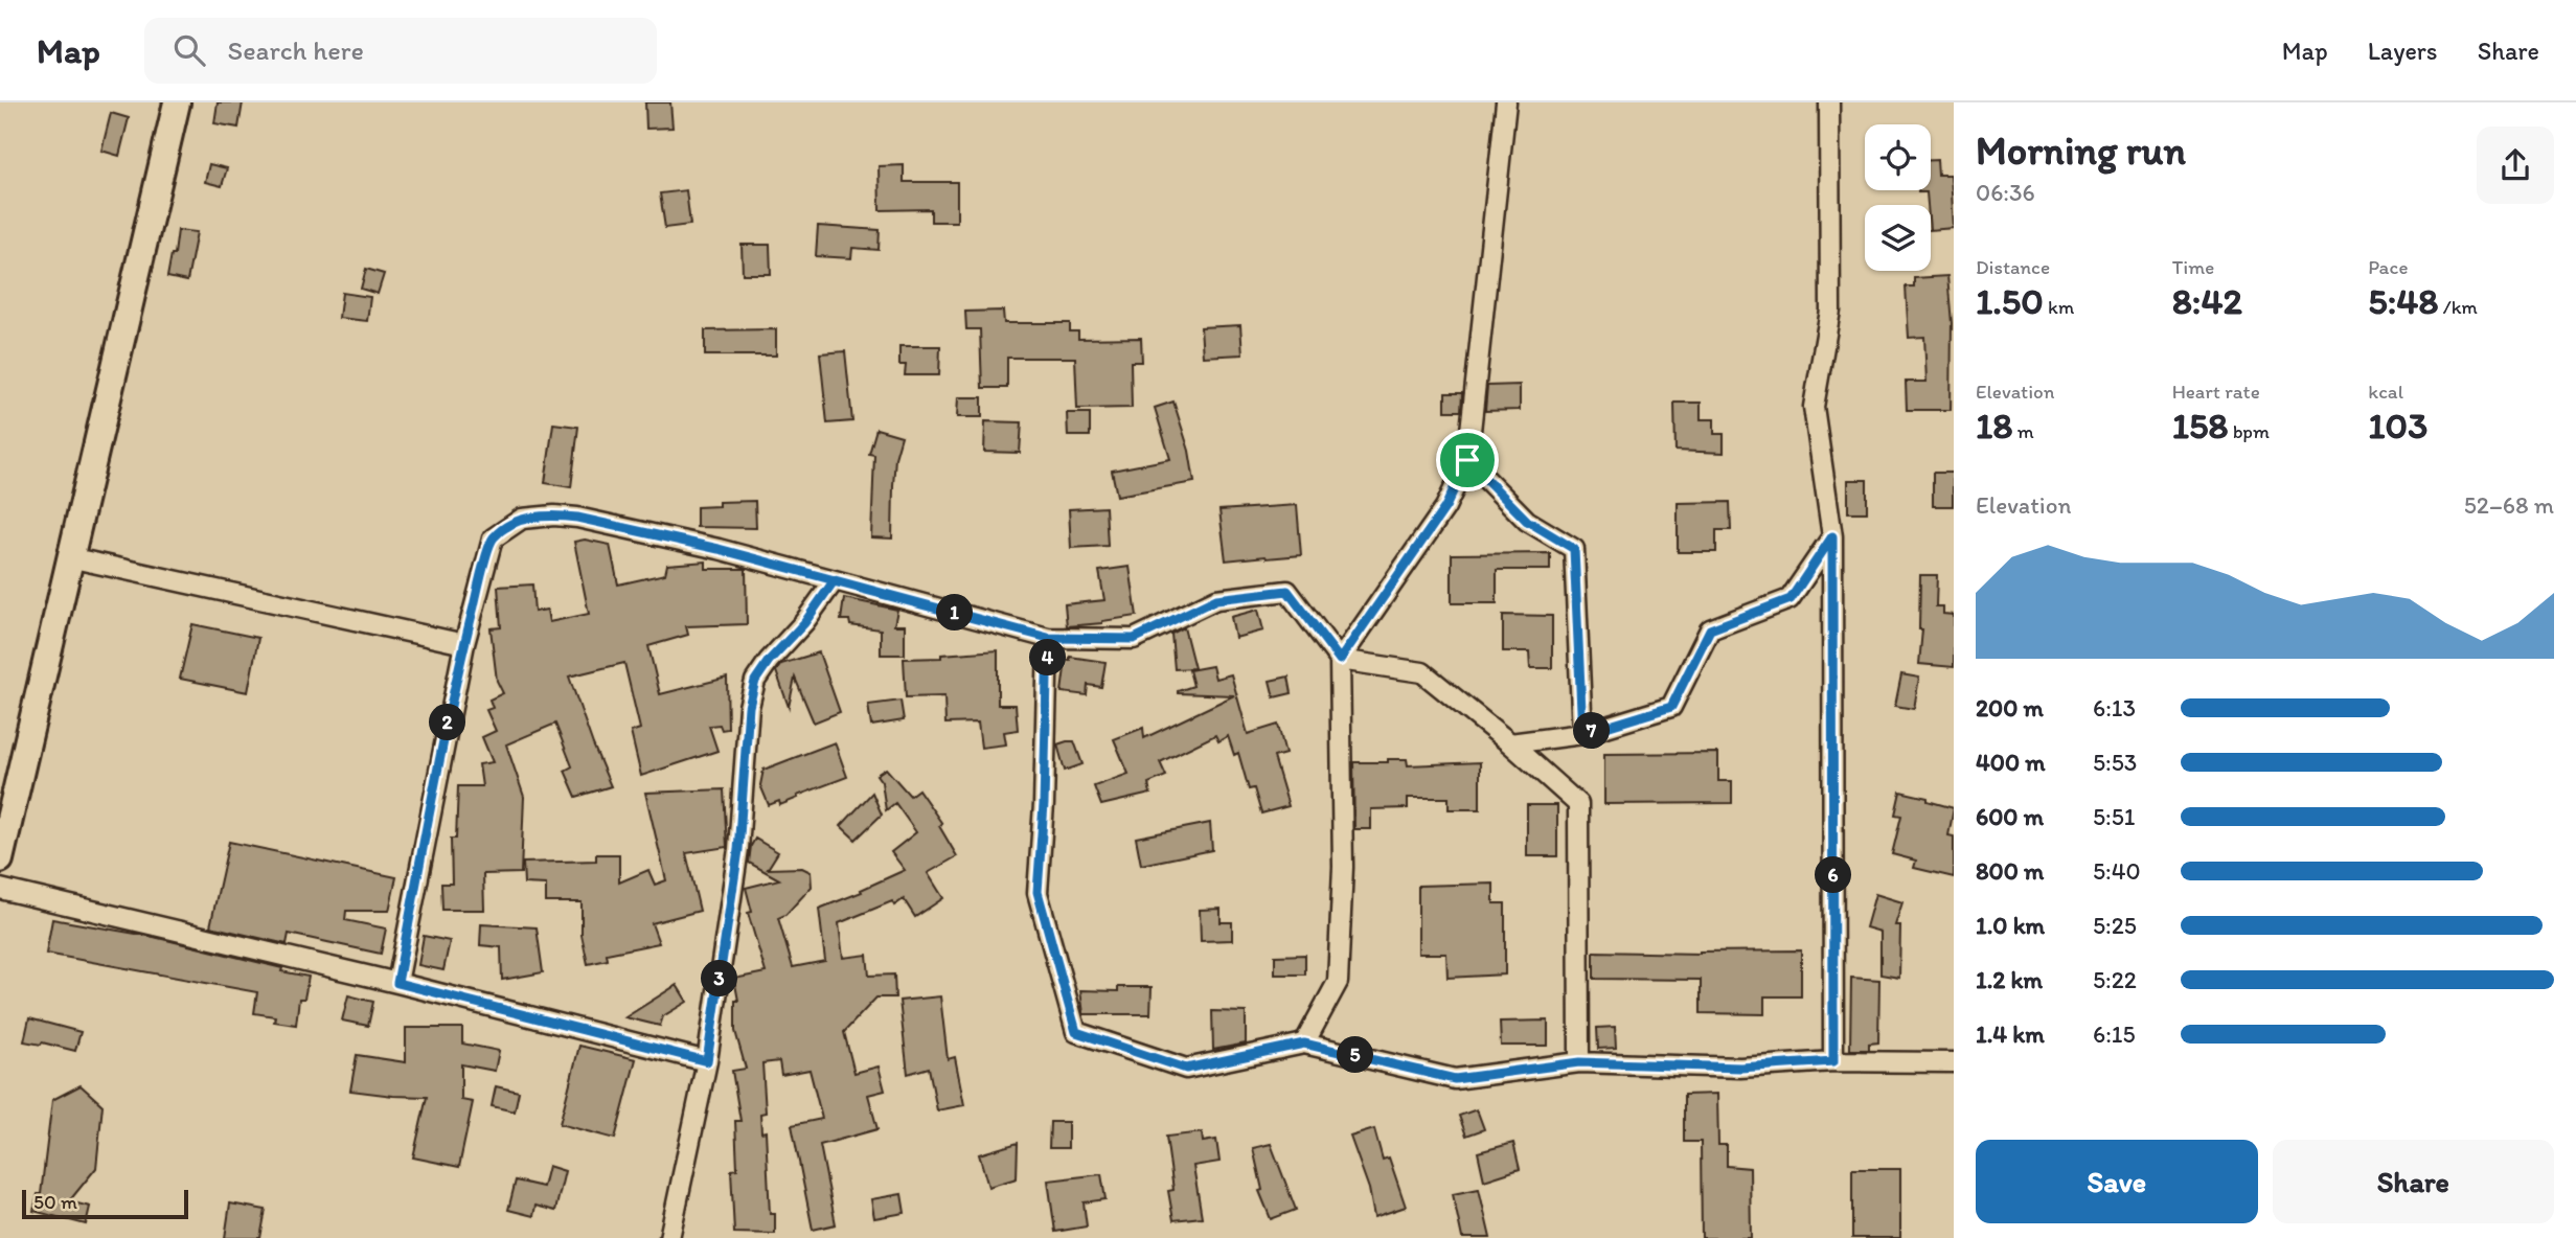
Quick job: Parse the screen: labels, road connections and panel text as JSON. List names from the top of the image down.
{
  "scale_bar": "50 m",
  "page": {
    "header": "Map",
    "search": "Search here",
    "nav": ["Map", "Layers", "Share"],
    "heading": ["Morning run", "06:36"],
    "stats": [
      ["Distance", "1.50 km"],
      ["Time", "8:42"],
      ["Pace", "5:48 /km"],
      ["Elevation", "18 m"],
      ["Heart rate", "158 bpm"],
      ["kcal", "103"]
    ],
    "chart": ["Elevation", "52–68 m"],
    "pins": [
      "1",
      "4",
      "2",
      "7",
      "6",
      "3",
      "5"
    ],
    "list": [
      {
        "name": "200 m",
        "note": "6:13"
      },
      {
        "name": "400 m",
        "note": "5:53"
      },
      {
        "name": "600 m",
        "note": "5:51"
      },
      {
        "name": "800 m",
        "note": "5:40"
      },
      {
        "name": "1.0 km",
        "note": "5:25"
      },
      {
        "name": "1.2 km",
        "note": "5:22"
      },
      {
        "name": "1.4 km",
        "note": "6:15"
      }
    ],
    "buttons": ["Save", "Share"],
    "scale": "50 m"
  }
}
